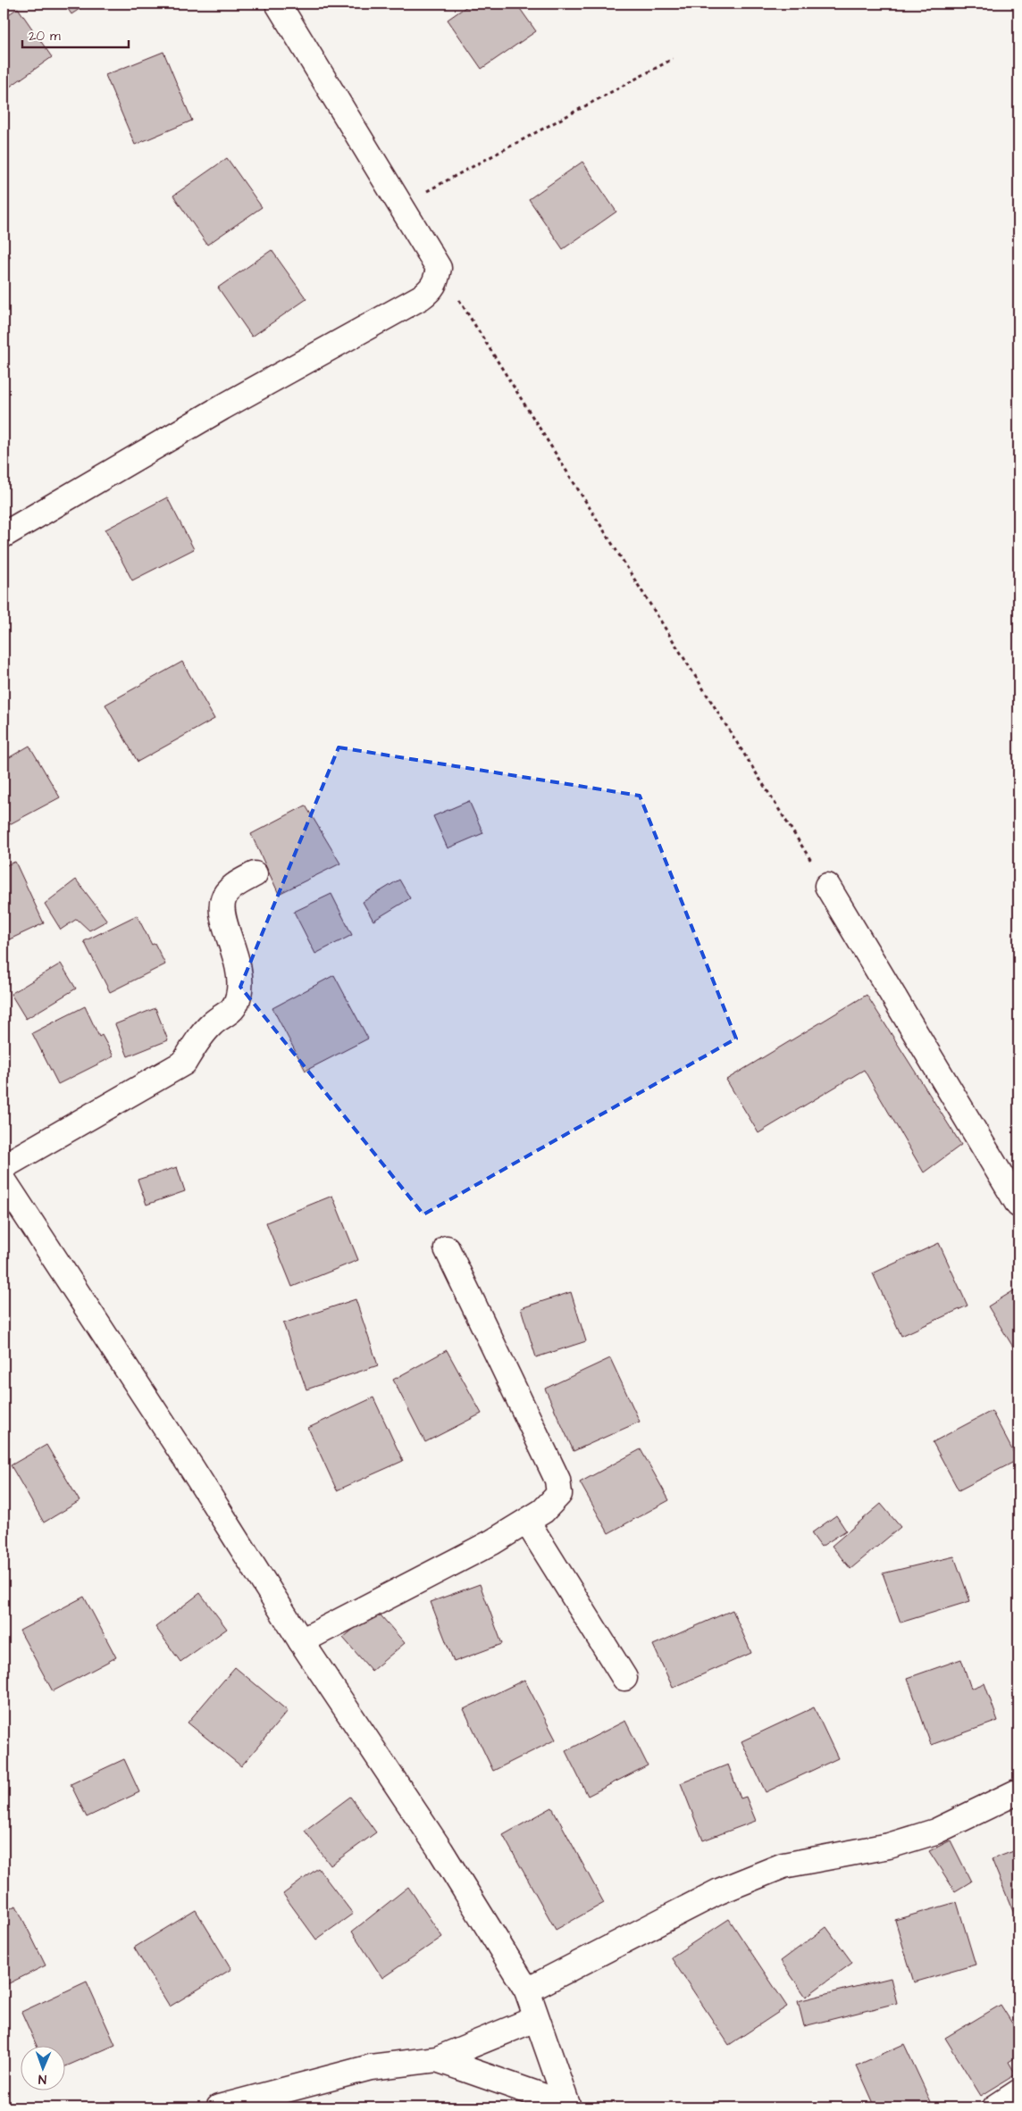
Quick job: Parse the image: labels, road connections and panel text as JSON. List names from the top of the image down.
{
  "scale_bar": "20 m",
  "north": "bottom"
}
